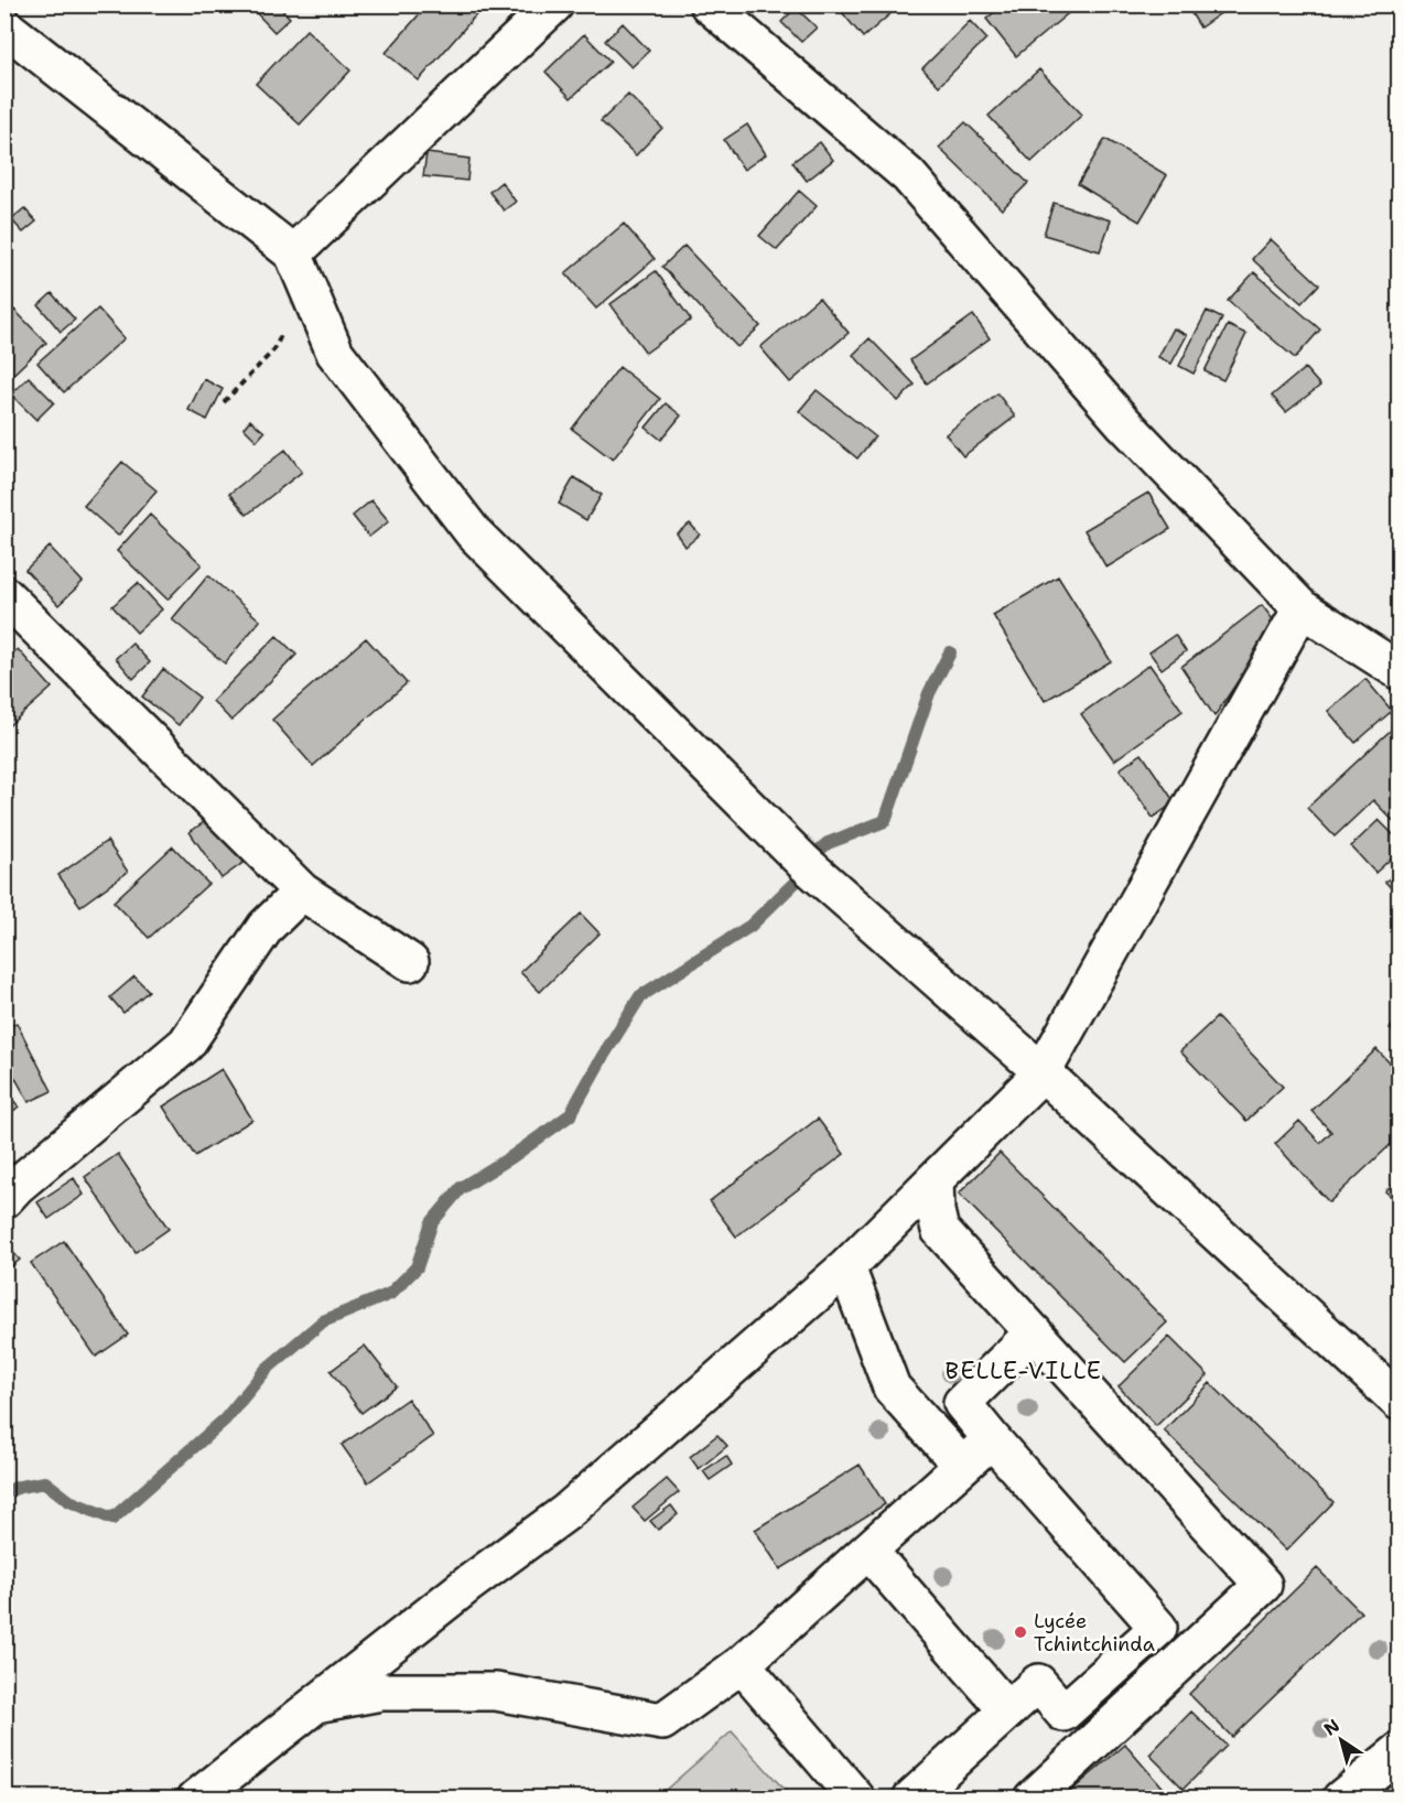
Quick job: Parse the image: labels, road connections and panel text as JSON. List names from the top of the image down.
{
  "districts": ["BELLE-VILLE"],
  "places": ["Lycée Tchintchinda"],
  "north": "top left"
}
